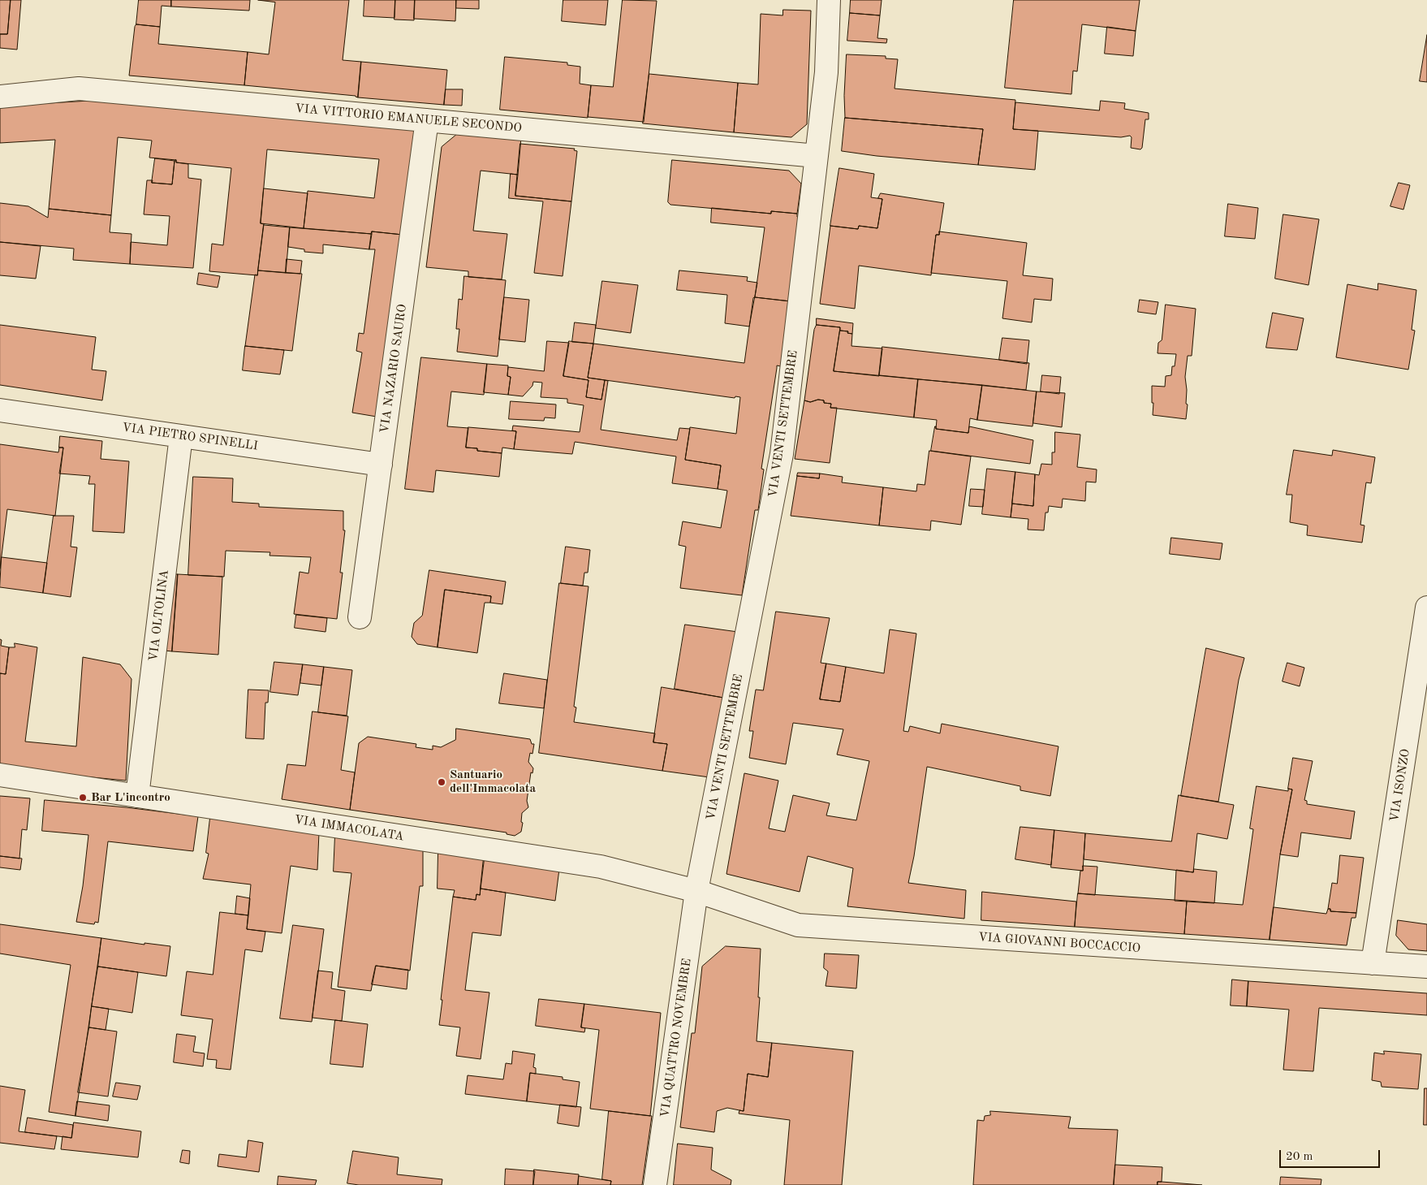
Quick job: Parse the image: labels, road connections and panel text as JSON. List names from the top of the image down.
{
  "streets": {
    "street": [
      "VIA VITTORIO EMANUELE SECONDO",
      "VIA NAZARIO SAURO",
      "VIA VENTI SETTEMBRE",
      "VIA PIETRO SPINELLI",
      "VIA OLTOLINA",
      "VIA ISONZO",
      "VIA IMMACOLATA",
      "VIA GIOVANNI BOCCACCIO",
      "VIA QUATTRO NOVEMBRE"
    ]
  },
  "crossings": [
    ["VIA VITTORIO EMANUELE SECONDO", "VIA NAZARIO SAURO"],
    ["VIA VITTORIO EMANUELE SECONDO", "VIA VENTI SETTEMBRE"],
    ["VIA NAZARIO SAURO", "VIA PIETRO SPINELLI"],
    ["VIA VENTI SETTEMBRE", "VIA IMMACOLATA"],
    ["VIA VENTI SETTEMBRE", "VIA GIOVANNI BOCCACCIO"],
    ["VIA VENTI SETTEMBRE", "VIA QUATTRO NOVEMBRE"],
    ["VIA PIETRO SPINELLI", "VIA OLTOLINA"],
    ["VIA OLTOLINA", "VIA IMMACOLATA"],
    ["VIA ISONZO", "VIA GIOVANNI BOCCACCIO"],
    ["VIA IMMACOLATA", "VIA GIOVANNI BOCCACCIO"],
    ["VIA IMMACOLATA", "VIA QUATTRO NOVEMBRE"],
    ["VIA GIOVANNI BOCCACCIO", "VIA QUATTRO NOVEMBRE"]
  ],
  "places": ["Santuario dell'Immacolata", "Bar L'incontro"],
  "scale_bar": "20 m"
}
